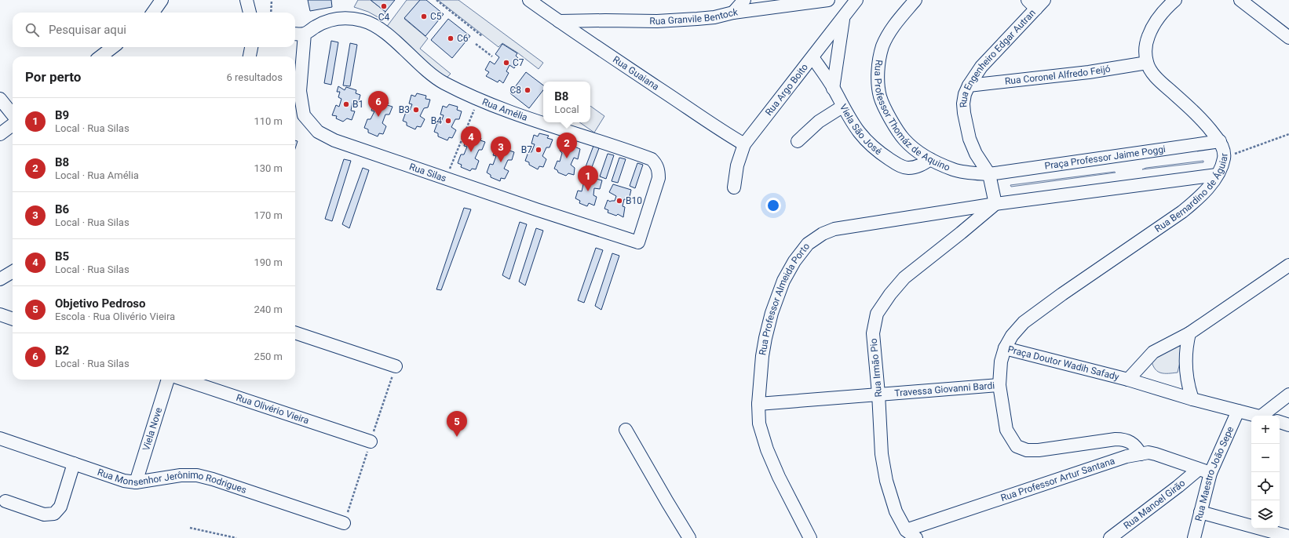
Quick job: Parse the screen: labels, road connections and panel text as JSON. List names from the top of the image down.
{
  "streets": {
    "street": [
      "Rua Granvile Bentock",
      "Rua Engenheiro Edgar Autran",
      "Rua Guaiana",
      "Rua Coronel Alfredo Feijó",
      "Rua Argo Boito",
      "Rua Amélia",
      "Rua Professor Thomáz de Aquino",
      "Viela São José",
      "Praça Professor Jaime Poggi",
      "Rua Silas",
      "Rua Bernardino de Águiar",
      "Rua Professor Almeida Porto",
      "Praça Doutor Wadih Safady",
      "Rua Irmão Pio",
      "Travessa Giovanni Bardi",
      "Rua Olivério Vieira",
      "Viela Nove",
      "Rua Maestro João Sepe",
      "Rua Professor Artur Santana",
      "Rua Monsenhor Jerônimo Rodrigues",
      "Rua Manoel Girão"
    ]
  },
  "crossings": [
    ["Rua Granvile Bentock", "Rua Guaiana"],
    ["Rua Engenheiro Edgar Autran", "Rua Coronel Alfredo Feijó"],
    ["Rua Engenheiro Edgar Autran", "Rua Professor Thomáz de Aquino"],
    ["Rua Engenheiro Edgar Autran", "Praça Professor Jaime Poggi"],
    ["Rua Guaiana", "Rua Argo Boito"],
    ["Rua Coronel Alfredo Feijó", "Rua Bernardino de Águiar"],
    ["Rua Argo Boito", "Viela São José"],
    ["Rua Amélia", "Rua Silas"],
    ["Rua Professor Thomáz de Aquino", "Viela São José"],
    ["Rua Professor Thomáz de Aquino", "Praça Professor Jaime Poggi"],
    ["Praça Professor Jaime Poggi", "Rua Bernardino de Águiar"],
    ["Rua Bernardino de Águiar", "Praça Doutor Wadih Safady"],
    ["Rua Professor Almeida Porto", "Rua Irmão Pio"],
    ["Rua Professor Almeida Porto", "Travessa Giovanni Bardi"],
    ["Praça Doutor Wadih Safady", "Travessa Giovanni Bardi"],
    ["Praça Doutor Wadih Safady", "Rua Maestro João Sepe"],
    ["Praça Doutor Wadih Safady", "Rua Professor Artur Santana"],
    ["Rua Irmão Pio", "Travessa Giovanni Bardi"],
    ["Rua Irmão Pio", "Rua Professor Artur Santana"],
    ["Viela Nove", "Rua Monsenhor Jerônimo Rodrigues"],
    ["Rua Maestro João Sepe", "Rua Professor Artur Santana"],
    ["Rua Professor Artur Santana", "Rua Manoel Girão"]
  ],
  "places": [
    "C4",
    "C5",
    "C6",
    "C7",
    "C8",
    "B1",
    "B3",
    "B4",
    "B7",
    "B10"
  ],
  "page": {
    "search": "Pesquisar aqui",
    "heading": ["Por perto", "6 resultados"],
    "popup": ["B8", "Local"],
    "pins": [
      "6",
      "4",
      "2",
      "3",
      "1",
      "5"
    ],
    "list": [
      {
        "mark": "1",
        "name": "B9",
        "note": "Local · Rua Silas",
        "value": "110 m"
      },
      {
        "mark": "2",
        "name": "B8",
        "note": "Local · Rua Amélia",
        "value": "130 m"
      },
      {
        "mark": "3",
        "name": "B6",
        "note": "Local · Rua Silas",
        "value": "170 m"
      },
      {
        "mark": "4",
        "name": "B5",
        "note": "Local · Rua Silas",
        "value": "190 m"
      },
      {
        "mark": "5",
        "name": "Objetivo Pedroso",
        "note": "Escola · Rua Olivério Vieira",
        "value": "240 m"
      },
      {
        "mark": "6",
        "name": "B2",
        "note": "Local · Rua Silas",
        "value": "250 m"
      }
    ],
    "map_buttons": ["+", "−"]
  }
}
